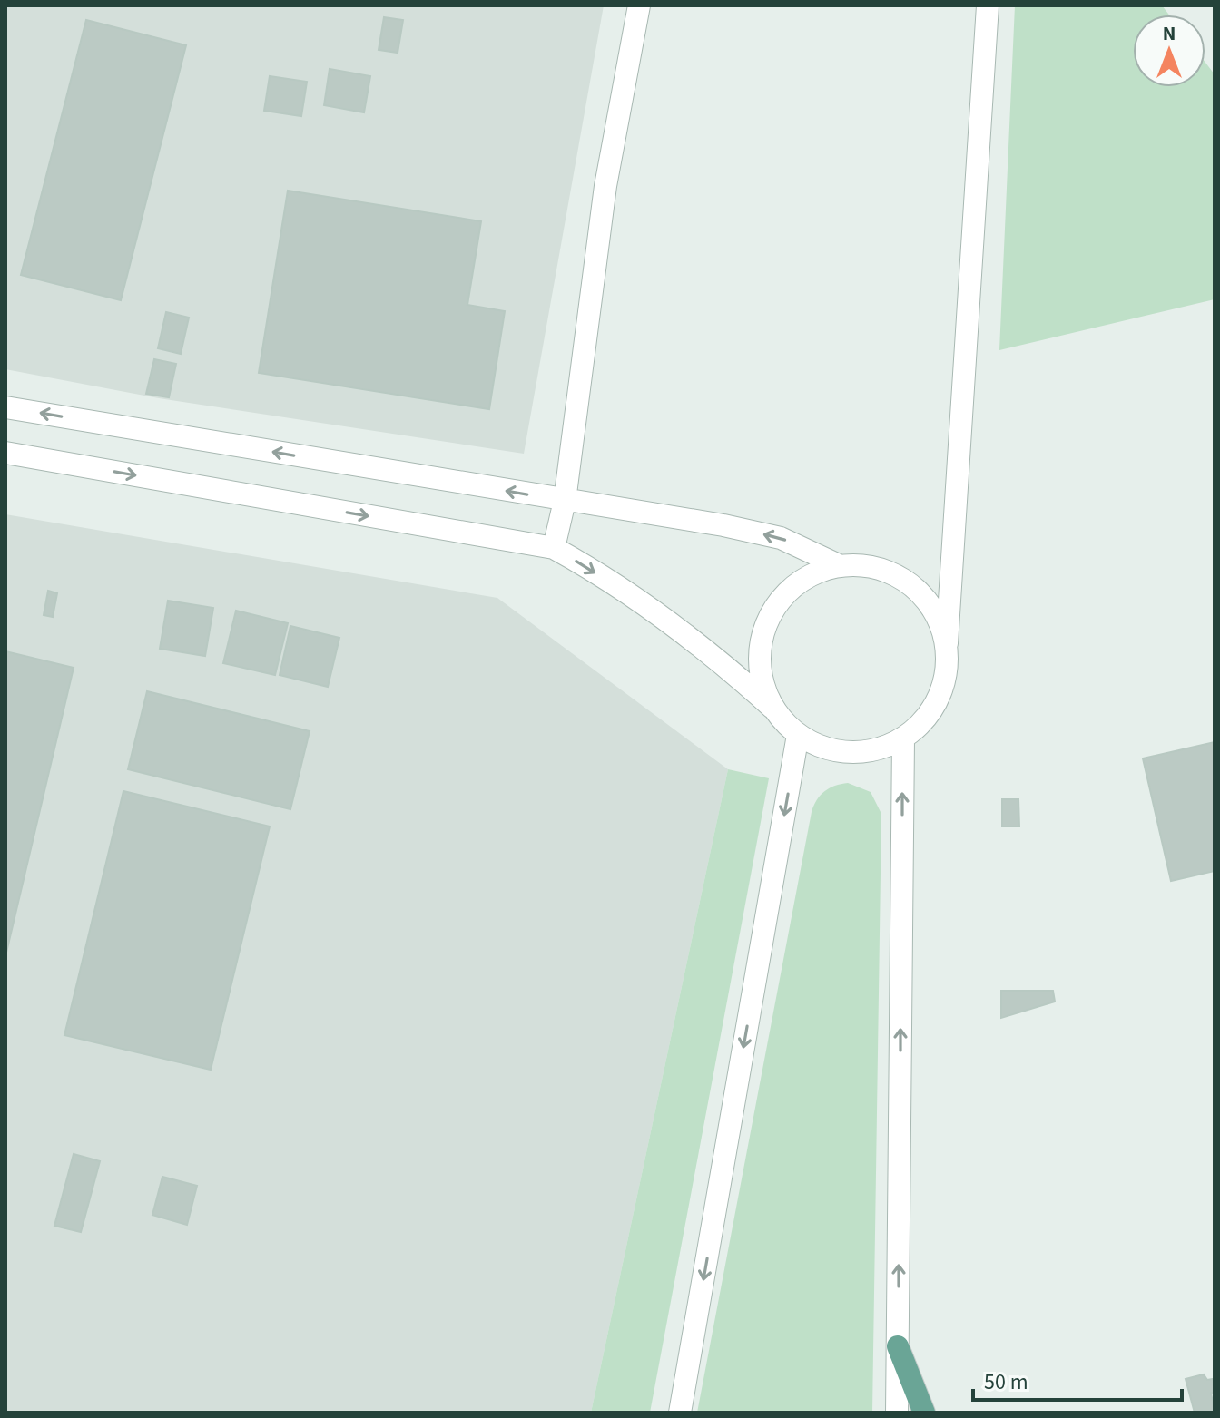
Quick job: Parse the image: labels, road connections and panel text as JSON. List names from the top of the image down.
{
  "scale_bar": "50 m",
  "north": "top"
}
